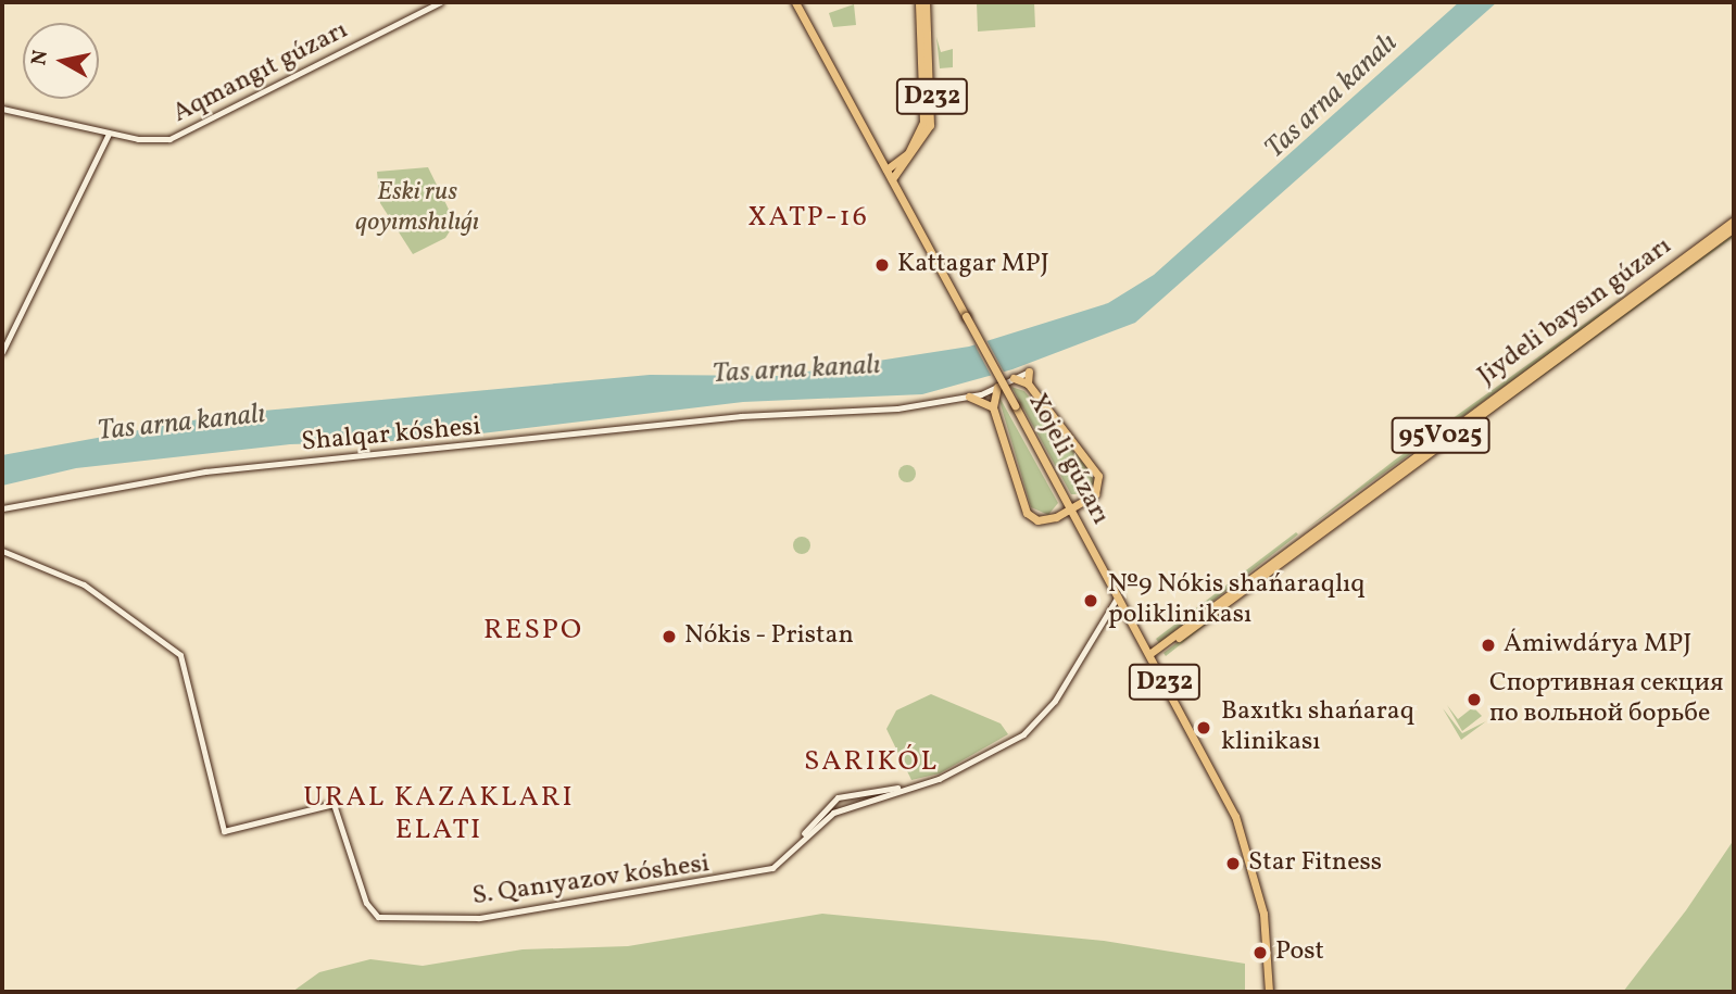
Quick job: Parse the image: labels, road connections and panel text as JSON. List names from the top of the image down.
{
  "streets": {
    "main road": [
      "D232",
      "Jiydeli baysın gúzarı",
      "95V025",
      "Xojeli gúzarı"
    ],
    "street": ["Aqmangıt gúzarı", "Shalqar kóshesi", "S. Qanıyazov kóshesi"]
  },
  "crossings": [
    ["D232", "Xojeli gúzarı"],
    ["Jiydeli baysın gúzarı", "Xojeli gúzarı"],
    ["Xojeli gúzarı", "S. Qanıyazov kóshesi"]
  ],
  "districts": [
    "XATP-16",
    "RESPO",
    "SARIKÓL",
    "URAL KAZAKLARI ELATI"
  ],
  "water": ["Tas arna kanalı"],
  "parks": ["Eski rus qoyımshılıǵı"],
  "places": [
    "Kattagar MPJ",
    "№9 Nókis shańaraqlıq poliklinikası",
    "Nókis - Pristan",
    "Ámiwdárya MPJ",
    "Спортивная секция по вольной борьбе",
    "Baxıtkı shańaraq klinikası",
    "Star Fitness",
    "Post"
  ],
  "north": "left"
}
